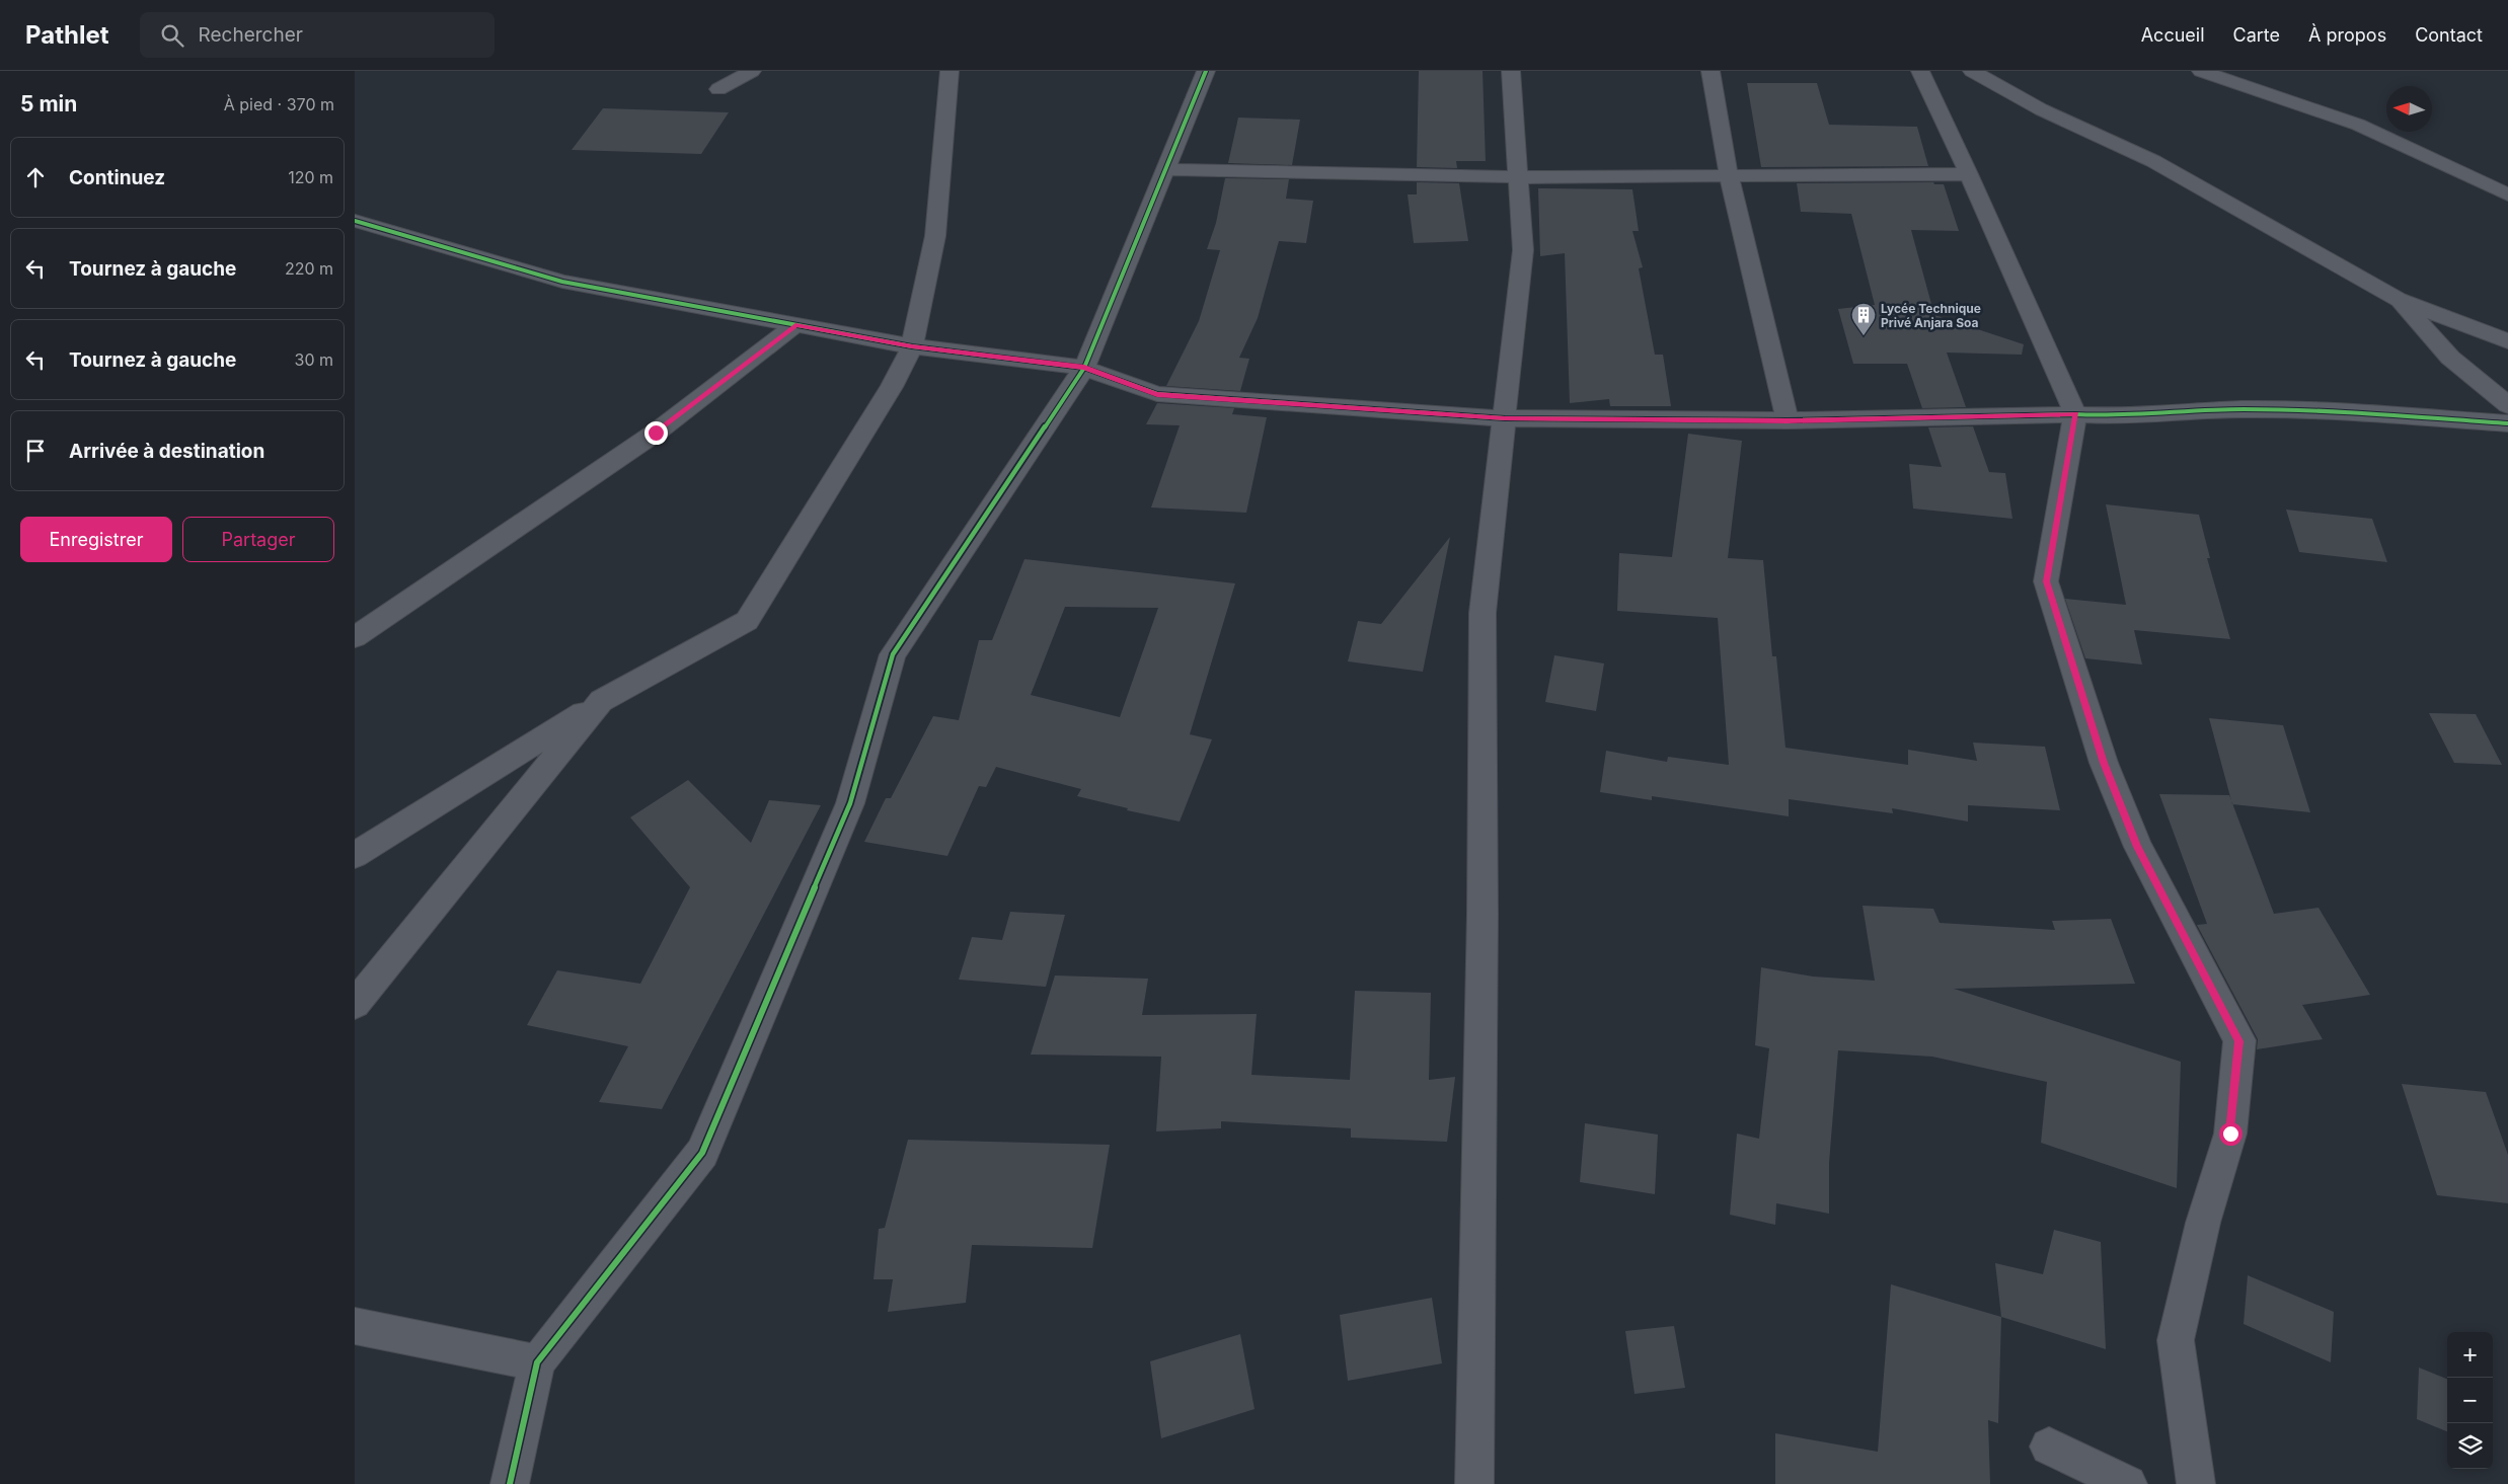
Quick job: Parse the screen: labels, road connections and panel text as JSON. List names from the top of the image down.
{
  "places": {
    "building": ["Lycée Technique Privé Anjara Soa"]
  },
  "north": "left",
  "page": {
    "header": "Pathlet",
    "search": "Rechercher",
    "nav": [
      "Accueil",
      "Carte",
      "À propos",
      "Contact"
    ],
    "heading": ["5 min", "À pied · 370 m"],
    "list": [
      ["Continuez", "120 m"],
      ["Tournez à gauche", "220 m"],
      ["Tournez à gauche", "30 m"],
      "Arrivée à destination"
    ],
    "buttons": ["Enregistrer", "Partager"],
    "map_buttons": ["+", "−"]
  }
}
